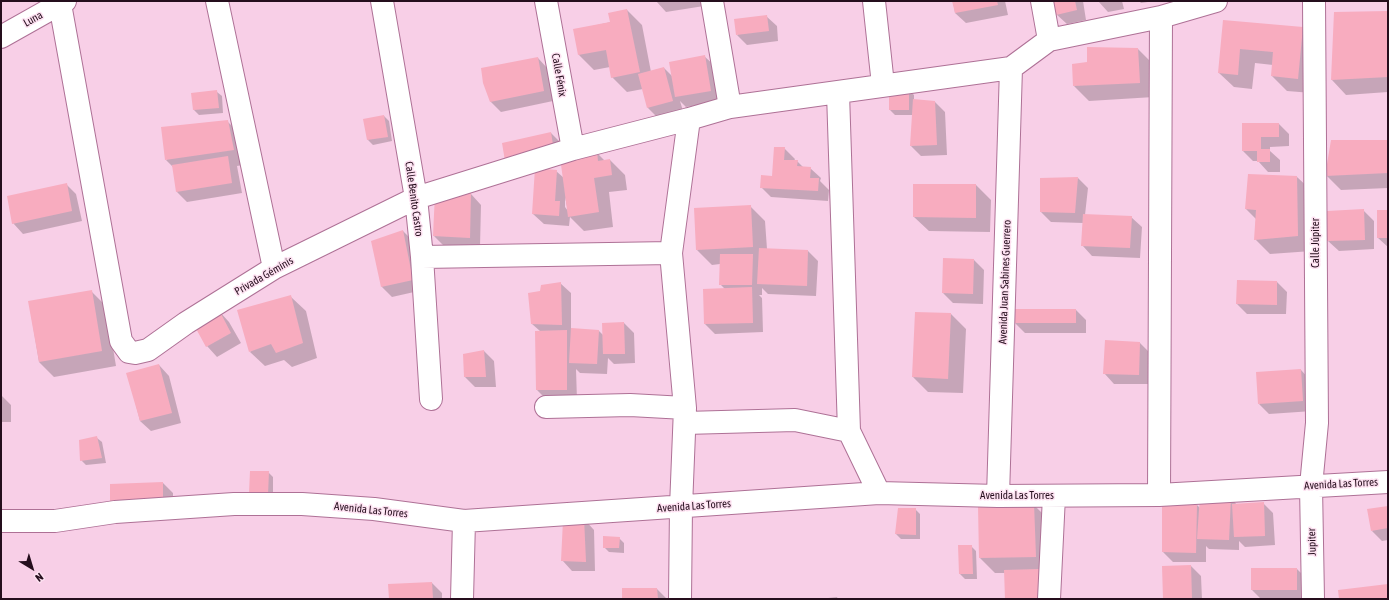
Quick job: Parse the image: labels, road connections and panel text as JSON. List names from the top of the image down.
{
  "streets": {
    "street": [
      "Luna",
      "Calle Fénix",
      "Calle Benito Castro",
      "Calle Júpiter",
      "Privada Géminis",
      "Avenida Juan Sabines Guerrero",
      "Avenida Las Torres",
      "Jupiter"
    ]
  },
  "crossings": [
    ["Luna", "Privada Géminis"],
    ["Calle Fénix", "Privada Géminis"],
    ["Calle Benito Castro", "Privada Géminis"],
    ["Calle Júpiter", "Avenida Las Torres"],
    ["Calle Júpiter", "Jupiter"],
    ["Privada Géminis", "Avenida Juan Sabines Guerrero"],
    ["Avenida Juan Sabines Guerrero", "Avenida Las Torres"],
    ["Avenida Las Torres", "Jupiter"]
  ],
  "north": "bottom right"
}
